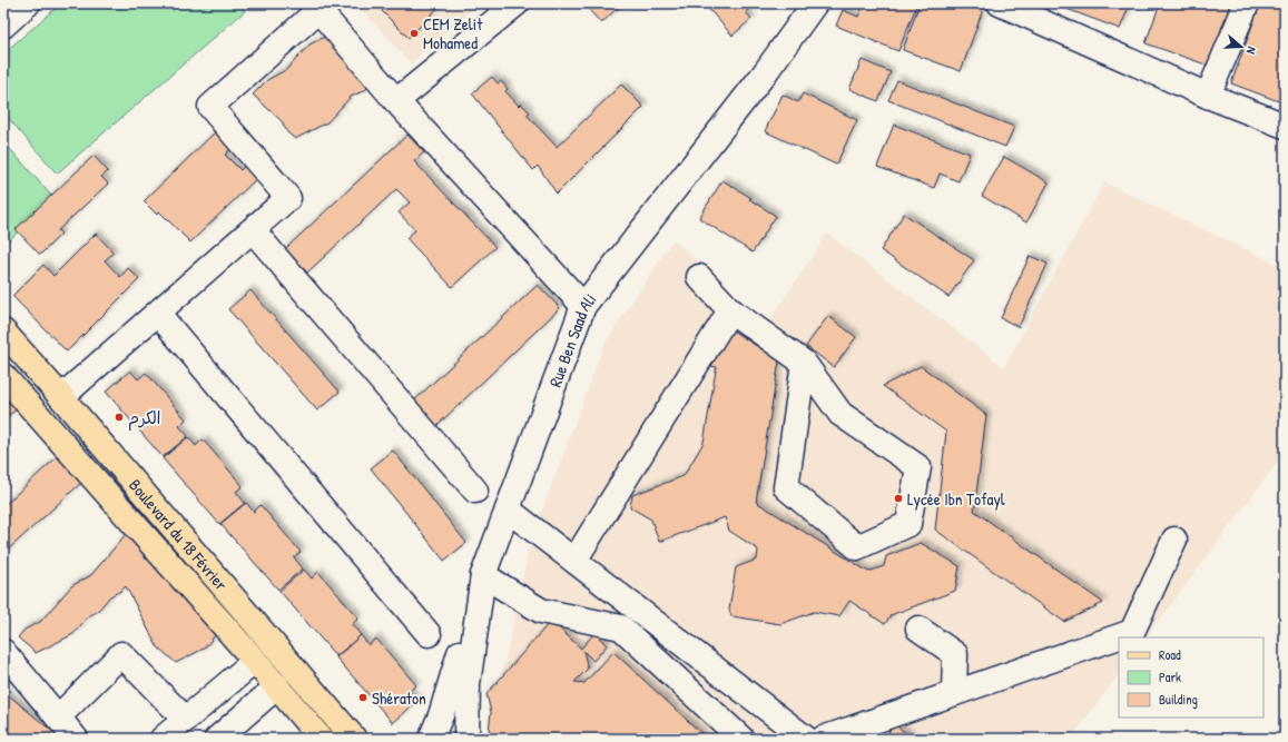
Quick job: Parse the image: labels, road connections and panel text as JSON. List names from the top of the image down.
{
  "streets": {
    "main road": ["Boulevard du 18 Février"],
    "street": ["Rue Ben Saad Ali"]
  },
  "places": [
    "CEM Zelit Mohamed",
    "الكرم",
    "Lycée Ibn Tofayl",
    "Shératon"
  ],
  "legend": ["Road", "Park", "Building"],
  "north": "right"
}
